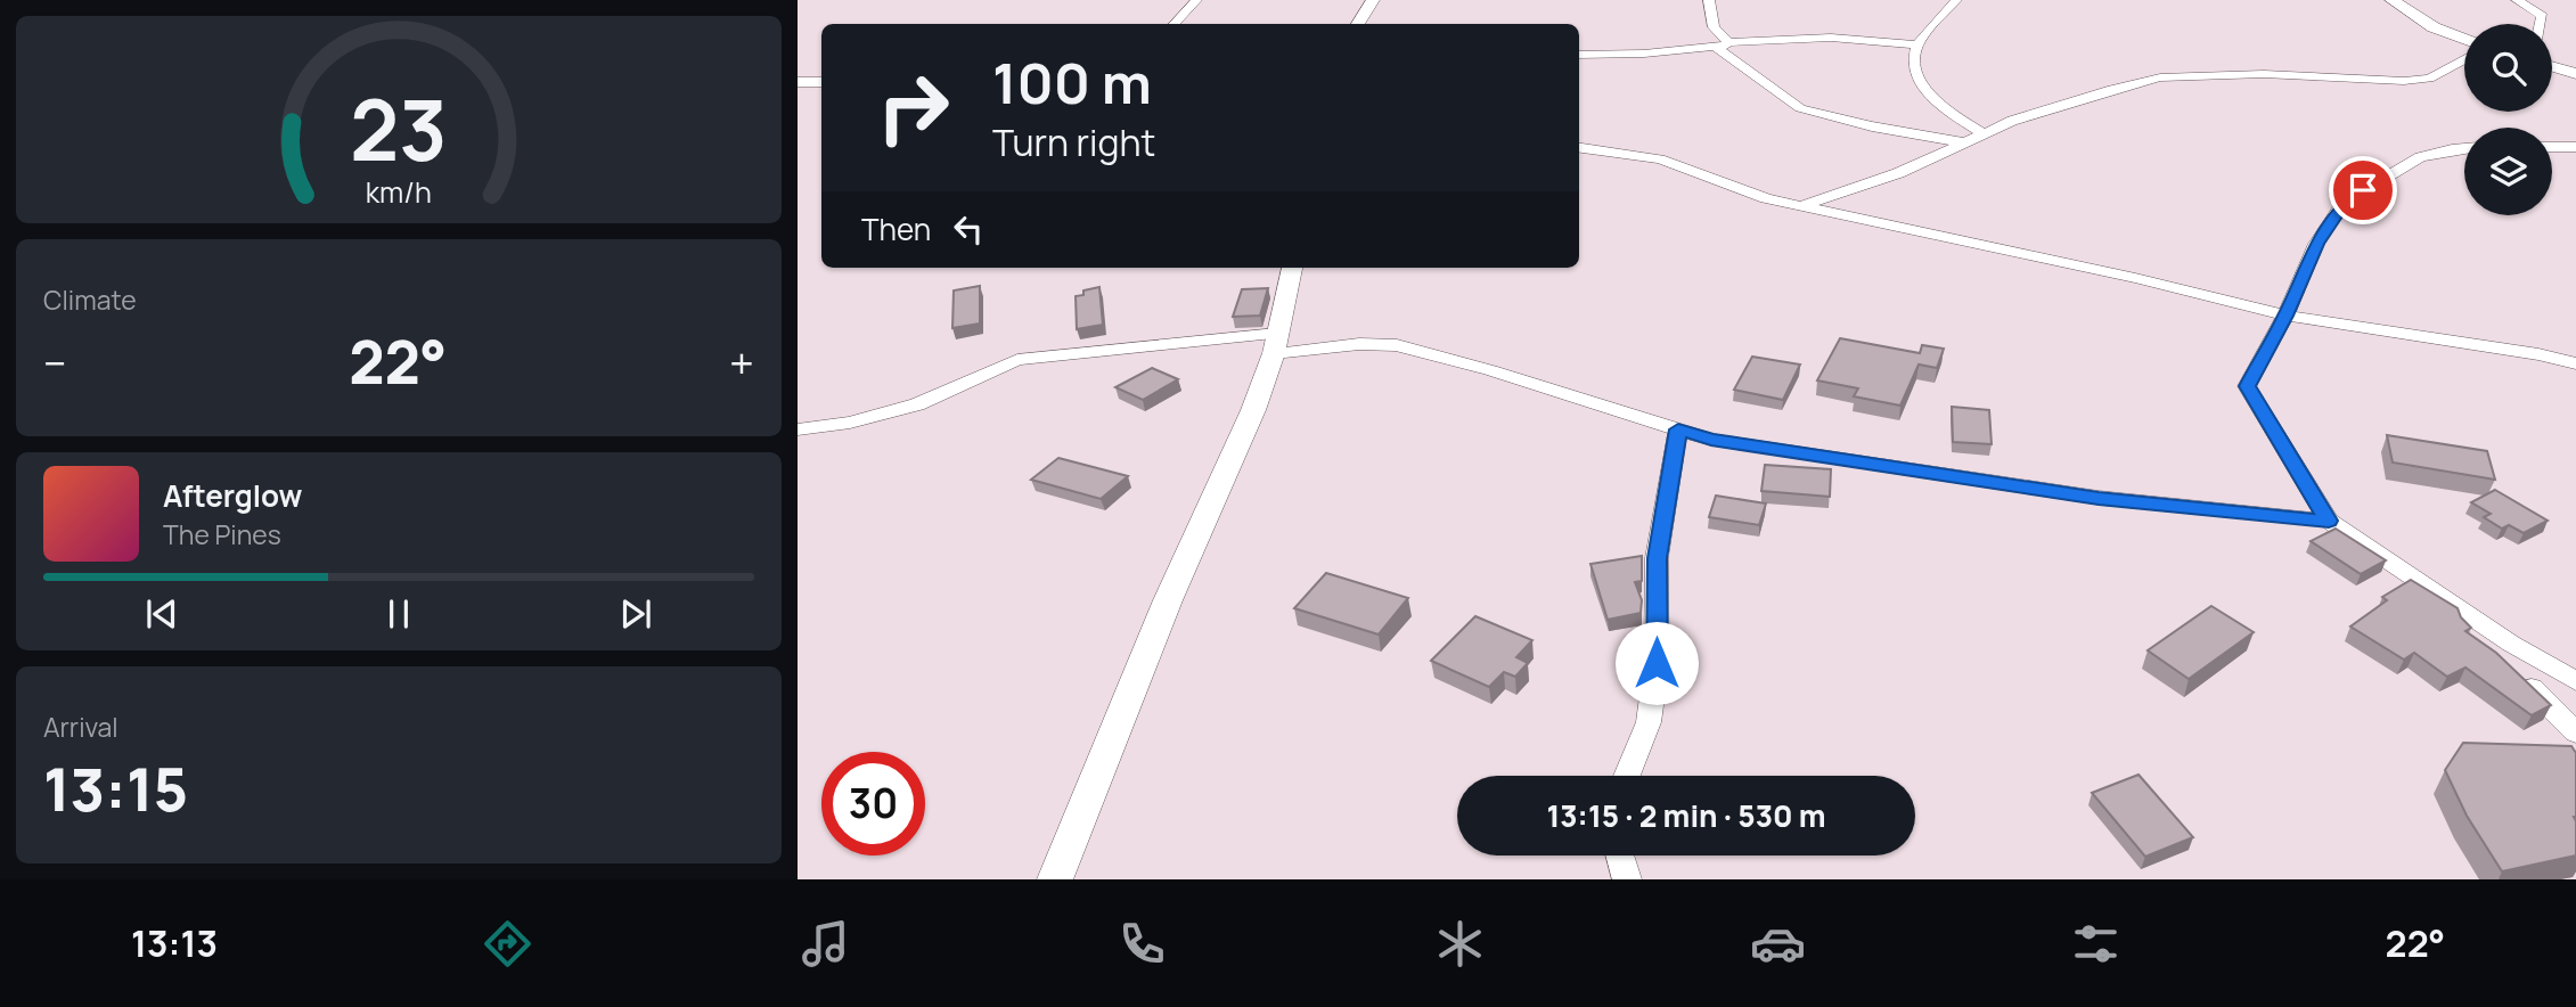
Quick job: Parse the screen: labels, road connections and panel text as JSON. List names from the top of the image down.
{
  "page": {
    "turn": ["100 m", "Turn right"],
    "then": "Then",
    "tile": [
      "Climate",
      ["Arrival", "13:15"]
    ],
    "heat": ["−", "22°", "+"],
    "song": ["Afterglow", "The Pines"],
    "limit": "30",
    "trip": "13:15 · 2 min · 530 m",
    "tabs": ["13:13", "22°"],
    "gauge": ["23", "km/h"]
  }
}
